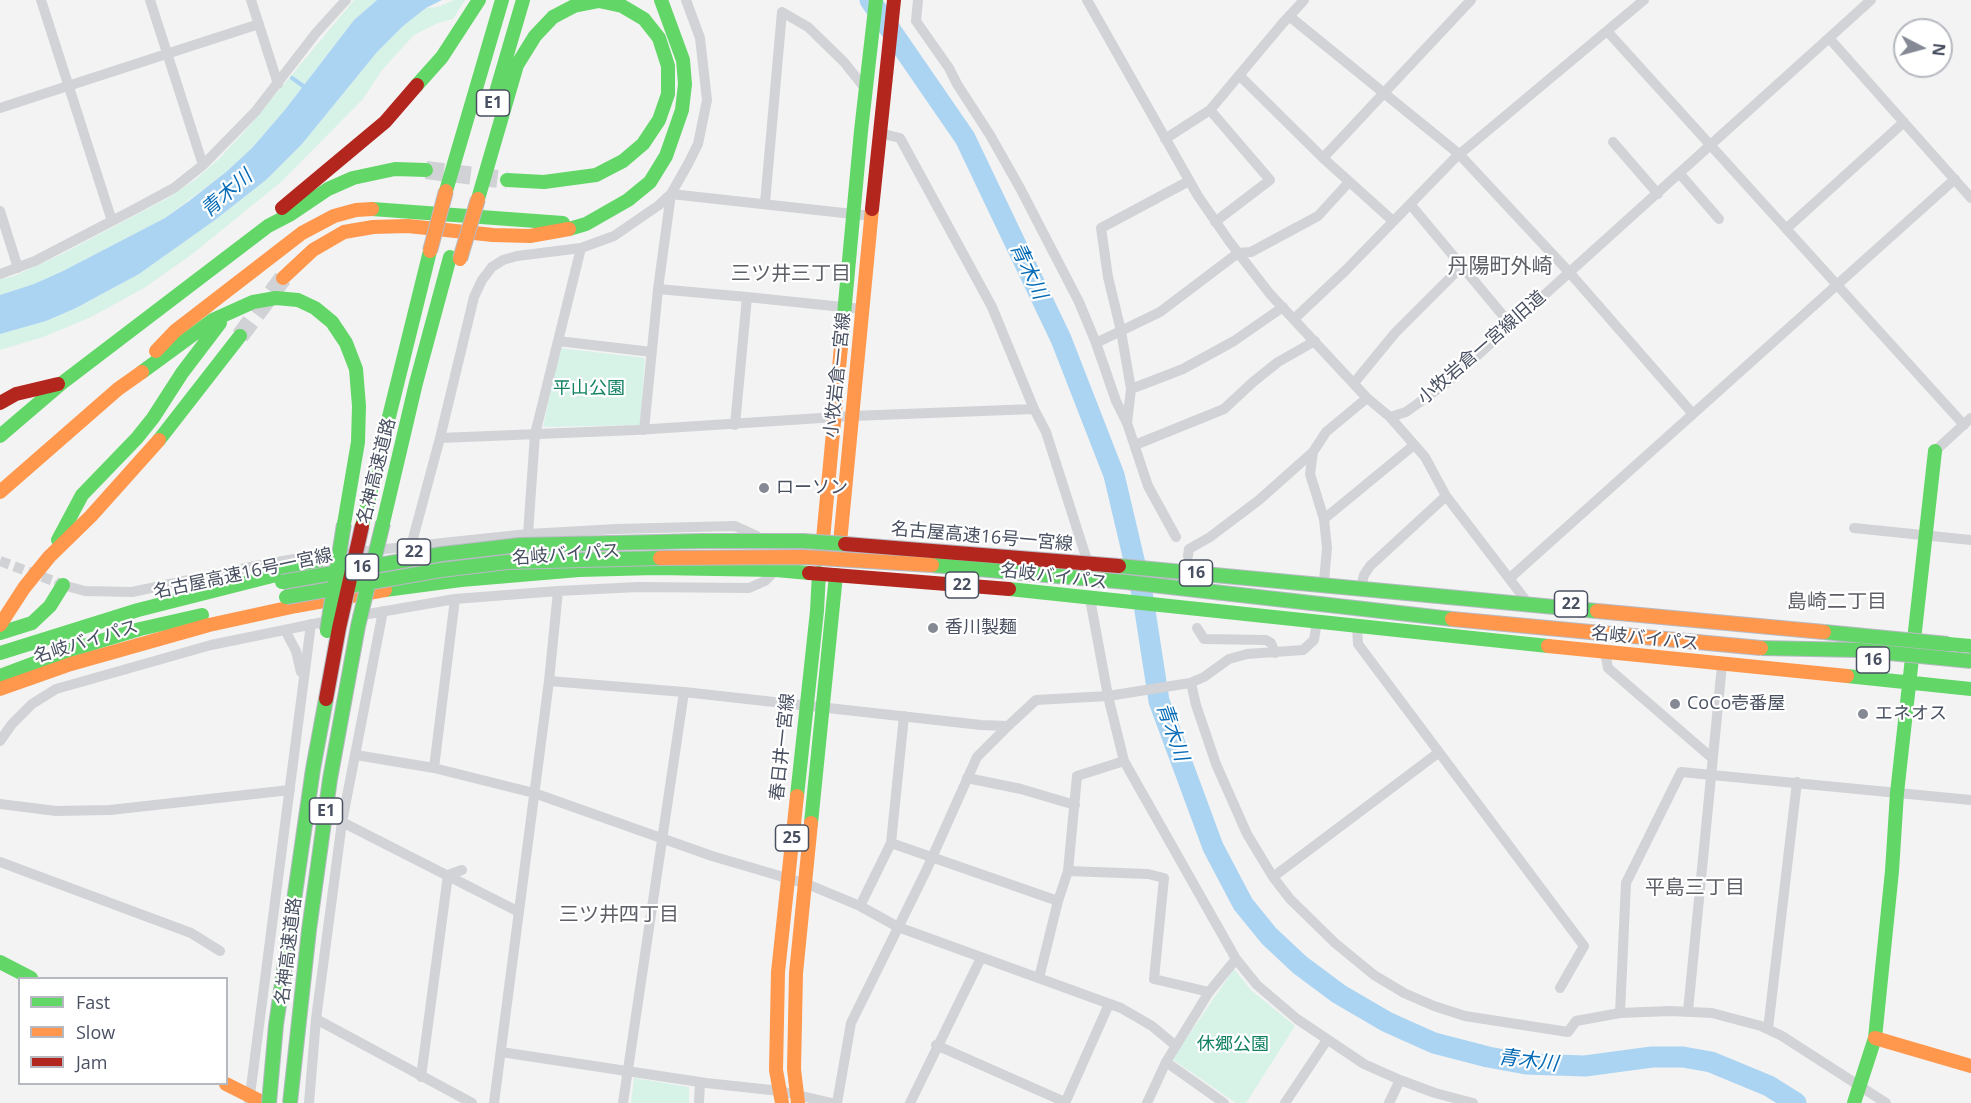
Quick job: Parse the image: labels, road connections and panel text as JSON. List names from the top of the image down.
{
  "streets": {
    "main road": [
      "E1",
      "小牧岩倉一宮線",
      "名神高速道路",
      "名古屋高速16号一宮線",
      "22",
      "名岐バイパス",
      "16",
      "春日井一宮線",
      "25"
    ],
    "street": ["小牧岩倉一宮線旧道"]
  },
  "crossings": [
    ["小牧岩倉一宮線", "名岐バイパス"],
    ["小牧岩倉一宮線", "春日井一宮線"],
    ["名古屋高速16号一宮線", "16"],
    ["名岐バイパス", "春日井一宮線"]
  ],
  "districts": [
    "丹陽町外崎",
    "三ツ井三丁目",
    "島崎二丁目",
    "平島三丁目",
    "三ツ井四丁目"
  ],
  "water": ["青木川"],
  "parks": ["平山公園", "休郷公園"],
  "places": [
    "ローソン",
    "香川製麺",
    "CoCo壱番屋",
    "エネオス"
  ],
  "legend": ["Fast", "Slow", "Jam"],
  "north": "right"
}
